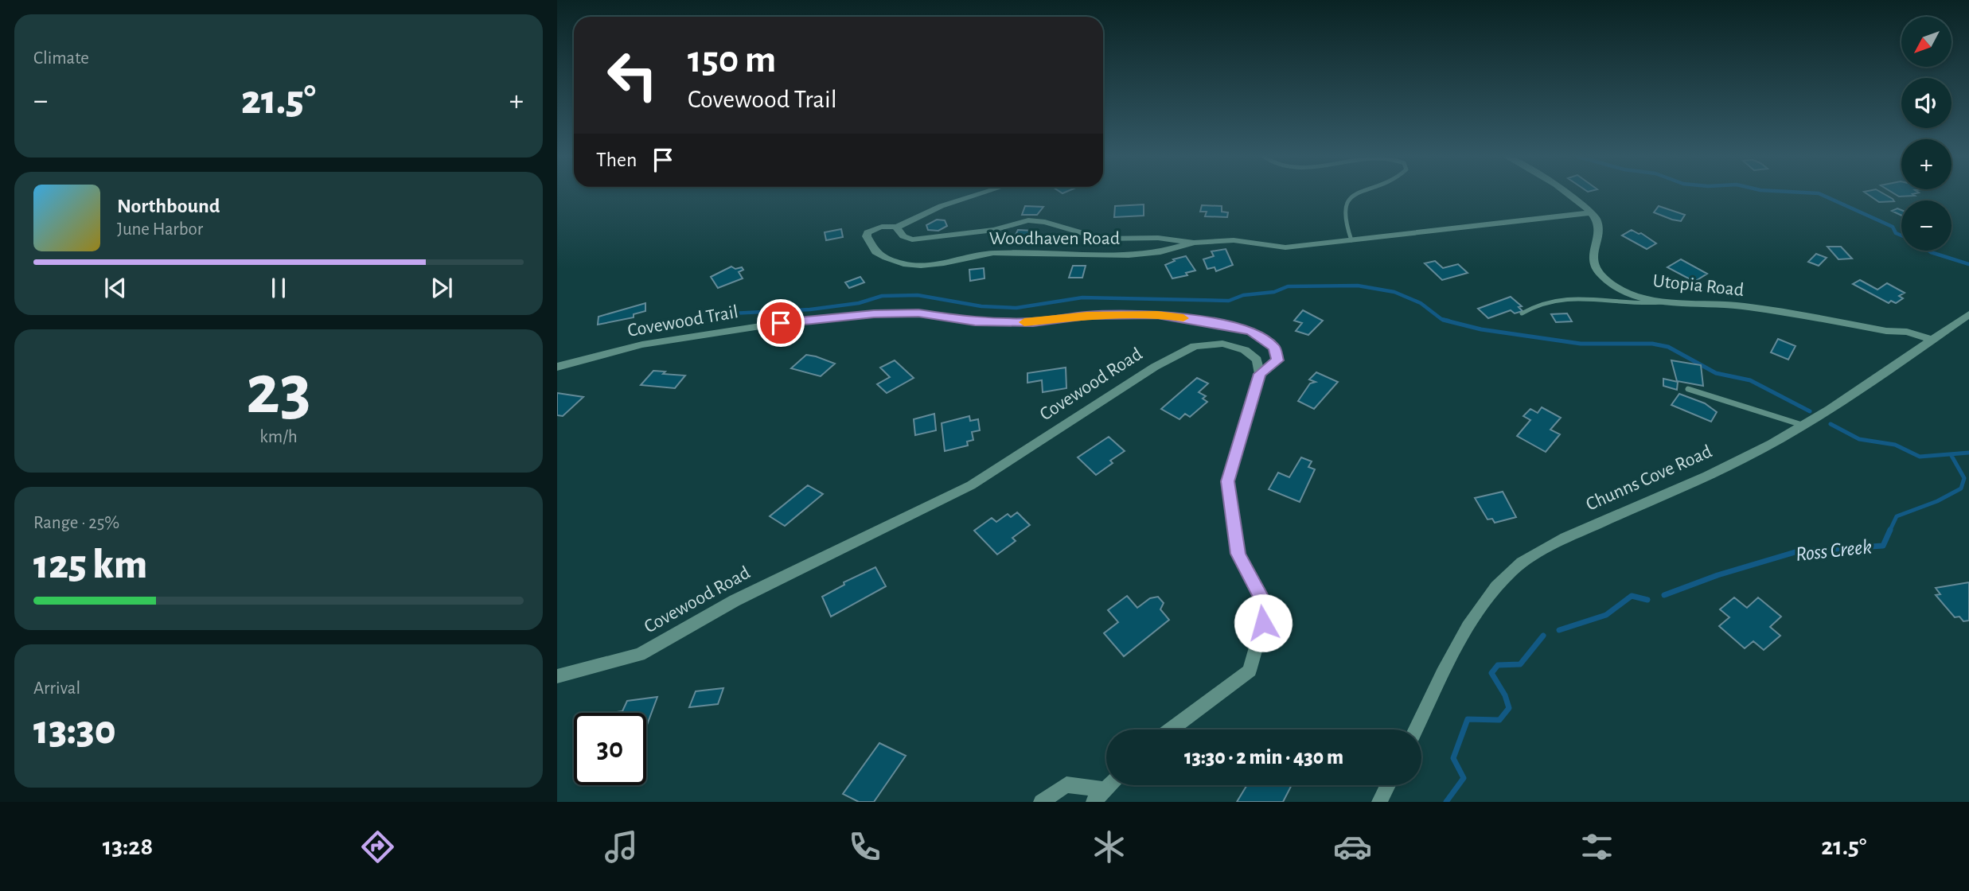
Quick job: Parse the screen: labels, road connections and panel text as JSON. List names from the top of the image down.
{
  "streets": {
    "street": [
      "Woodhaven Road",
      "Utopia Road",
      "Covewood Trail",
      "Covewood Road",
      "Chunns Cove Road"
    ]
  },
  "crossings": [
    ["Woodhaven Road", "Utopia Road"],
    ["Utopia Road", "Chunns Cove Road"],
    ["Covewood Trail", "Covewood Road"]
  ],
  "water": ["Ross Creek"],
  "north": "bottom left",
  "page": {
    "tile": [
      "Climate",
      ["23", "km/h"],
      ["Range · 25%", "125 km"],
      ["Arrival", "13:30"]
    ],
    "map_buttons": ["+", "−"],
    "turn": ["150 m", "Covewood Trail"],
    "heat": ["−", "21.5°", "+"],
    "then": "Then",
    "song": ["Northbound", "June Harbor"],
    "limit": "30",
    "trip": "13:30 · 2 min · 430 m",
    "tabs": ["13:28", "21.5°"]
  }
}
